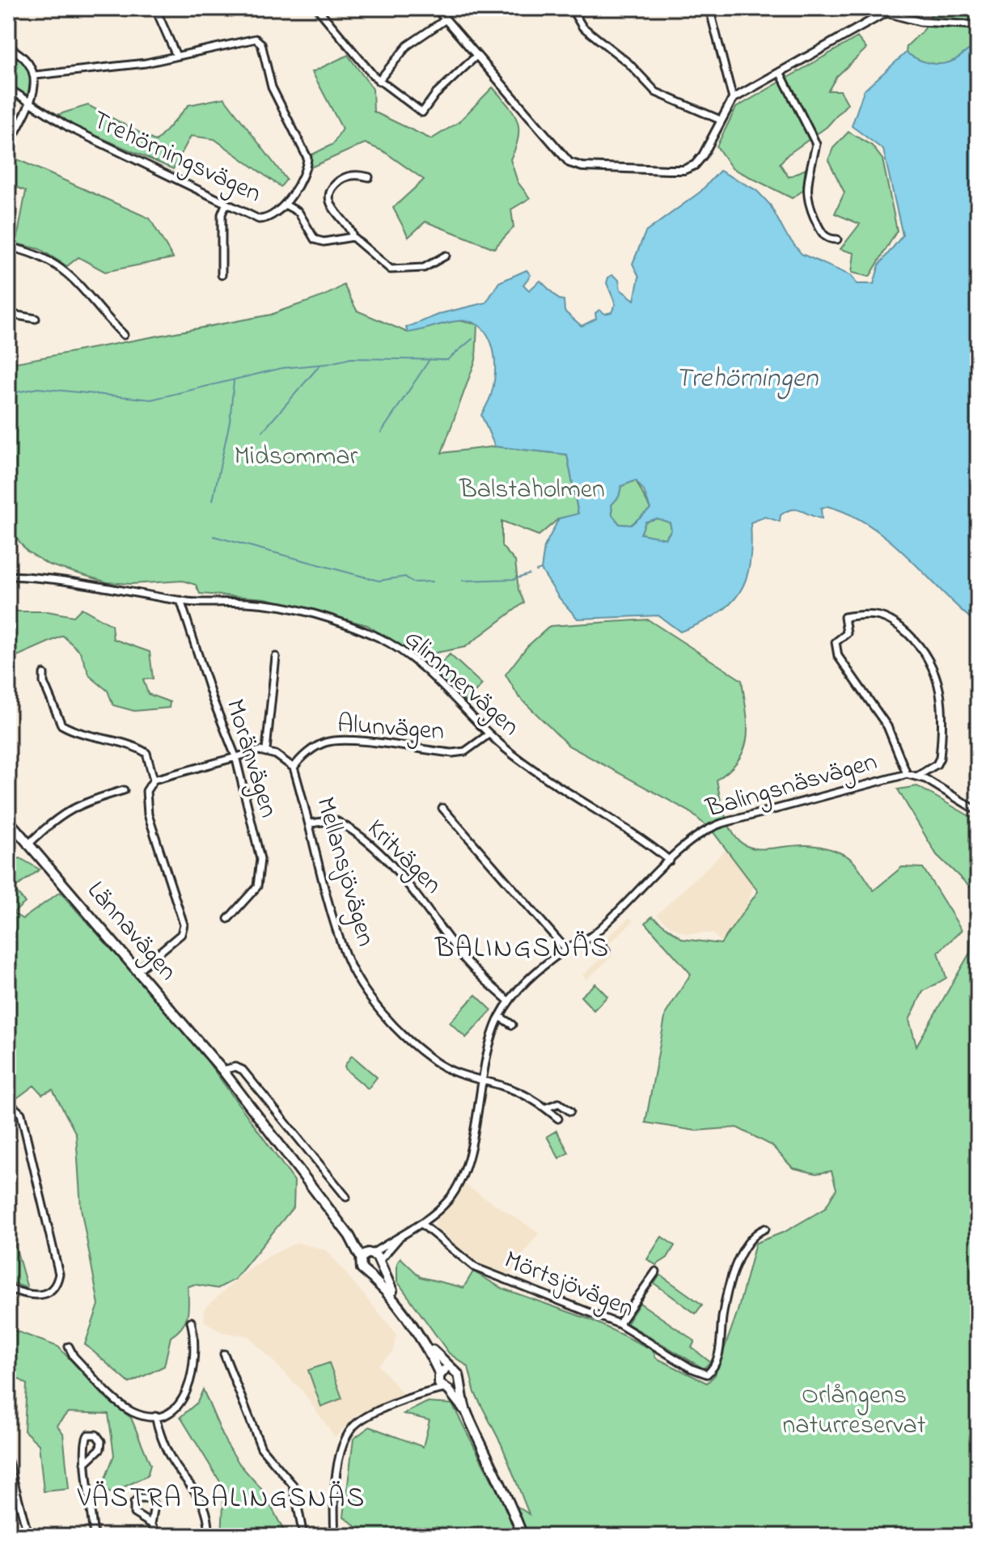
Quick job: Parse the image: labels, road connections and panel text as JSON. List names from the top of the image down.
{
  "streets": {
    "main road": ["Lännavägen"],
    "street": [
      "Trehörningsvägen",
      "Glimmervägen",
      "Alunvägen",
      "Moränvägen",
      "Balingsnäsvägen",
      "Kritvägen",
      "Mellansjövägen",
      "Mörtsjövägen"
    ]
  },
  "crossings": [
    ["Glimmervägen", "Alunvägen"],
    ["Glimmervägen", "Moränvägen"],
    ["Glimmervägen", "Balingsnäsvägen"],
    ["Alunvägen", "Mellansjövägen"],
    ["Balingsnäsvägen", "Kritvägen"],
    ["Balingsnäsvägen", "Mellansjövägen"],
    ["Balingsnäsvägen", "Lännavägen"],
    ["Balingsnäsvägen", "Mörtsjövägen"],
    ["Kritvägen", "Mellansjövägen"]
  ],
  "districts": ["BALINGSNÄS", "VÄSTRA BALINGSNÄS"],
  "water": ["Trehörningen"],
  "parks": ["Midsommar", "Balstaholmen", "Orlångens naturreservat"]
}
